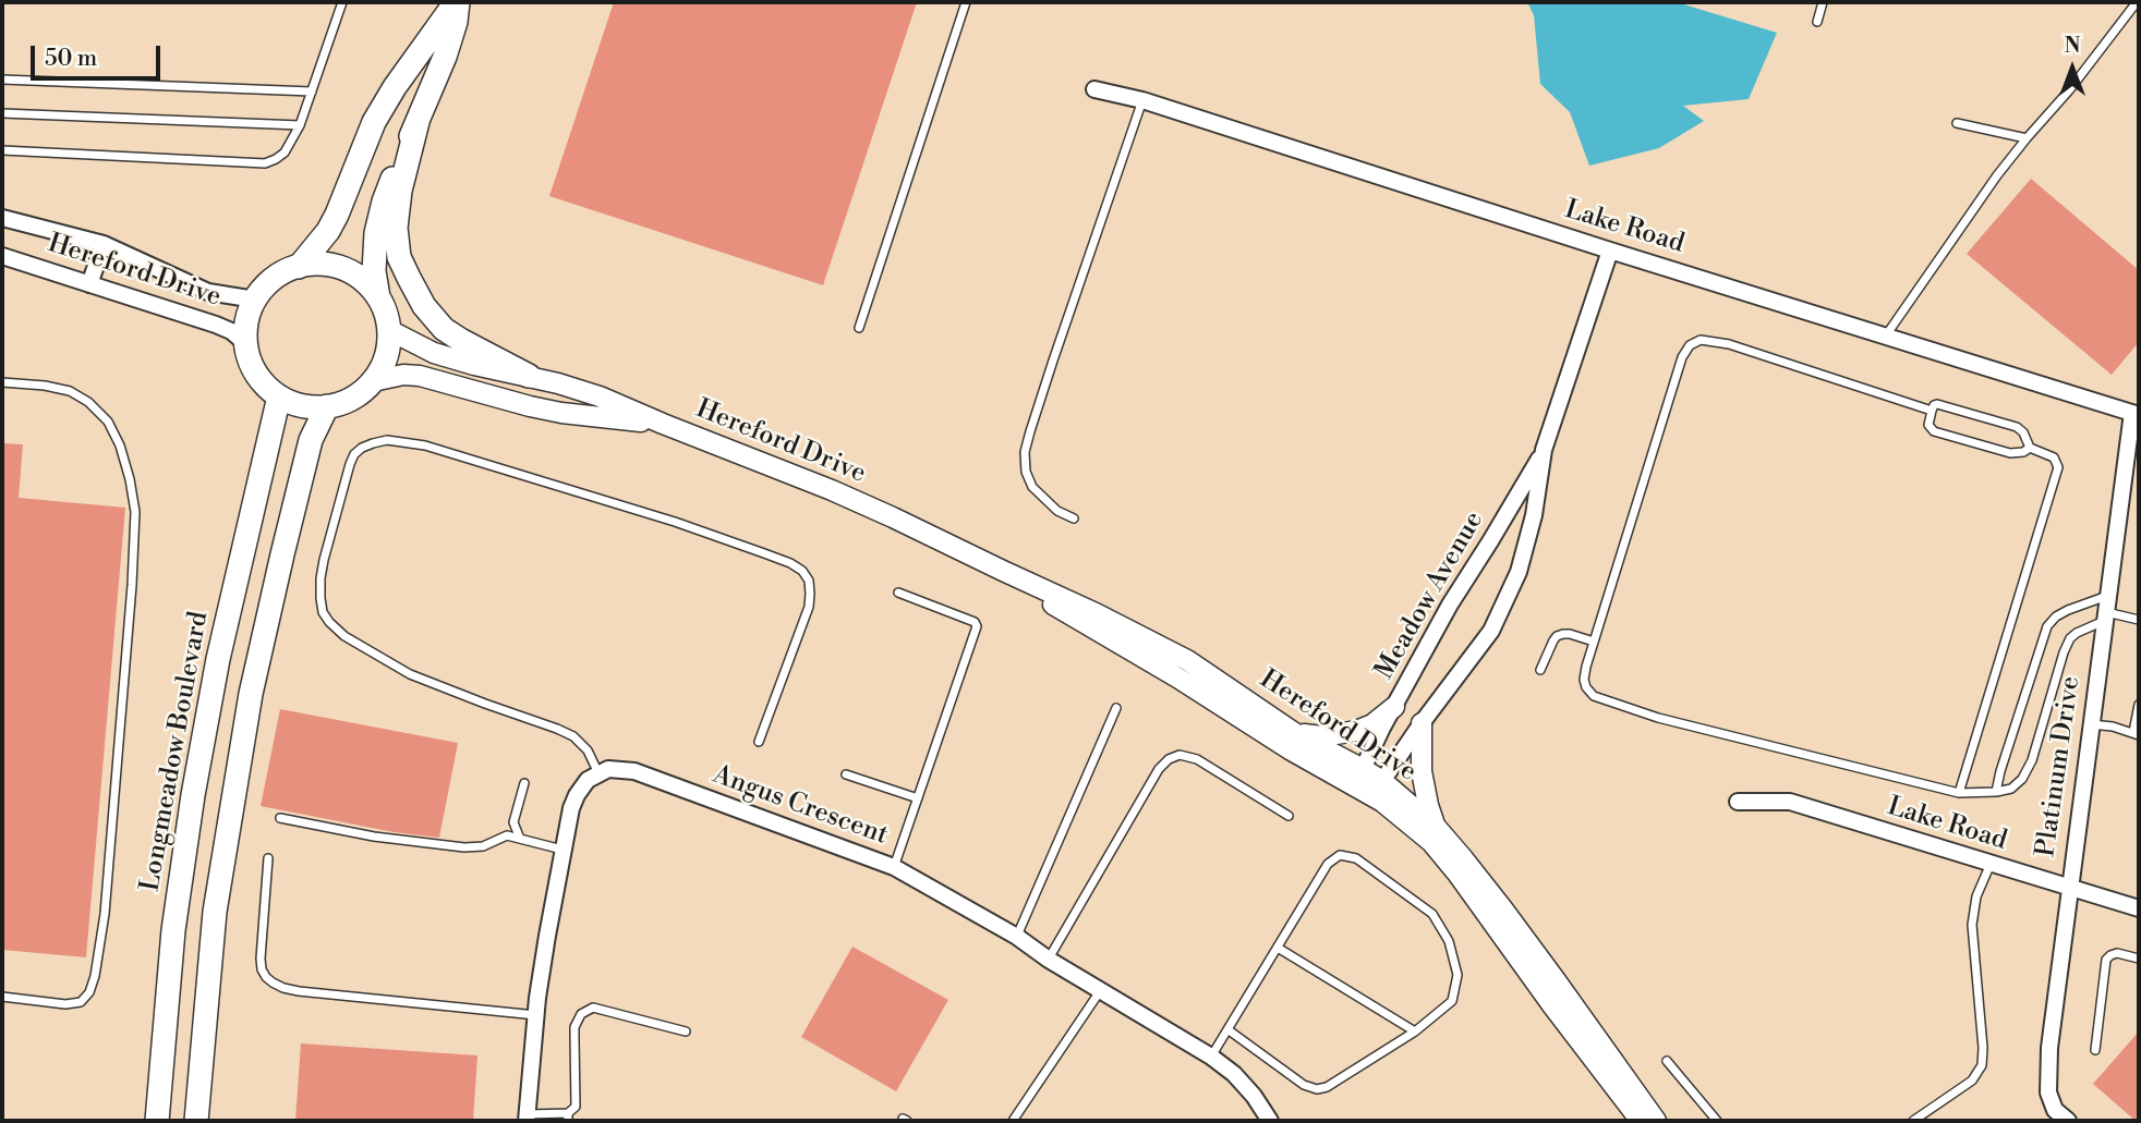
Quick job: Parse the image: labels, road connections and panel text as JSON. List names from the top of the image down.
{
  "streets": {
    "main road": ["Longmeadow Boulevard"],
    "street": [
      "Lake Road",
      "Hereford Drive",
      "Meadow Avenue",
      "Platinum Drive",
      "Angus Crescent"
    ]
  },
  "crossings": [
    ["Lake Road", "Meadow Avenue"],
    ["Lake Road", "Platinum Drive"],
    ["Hereford Drive", "Meadow Avenue"],
    ["Hereford Drive", "Longmeadow Boulevard"]
  ],
  "scale_bar": "50 m",
  "north": "top"
}
